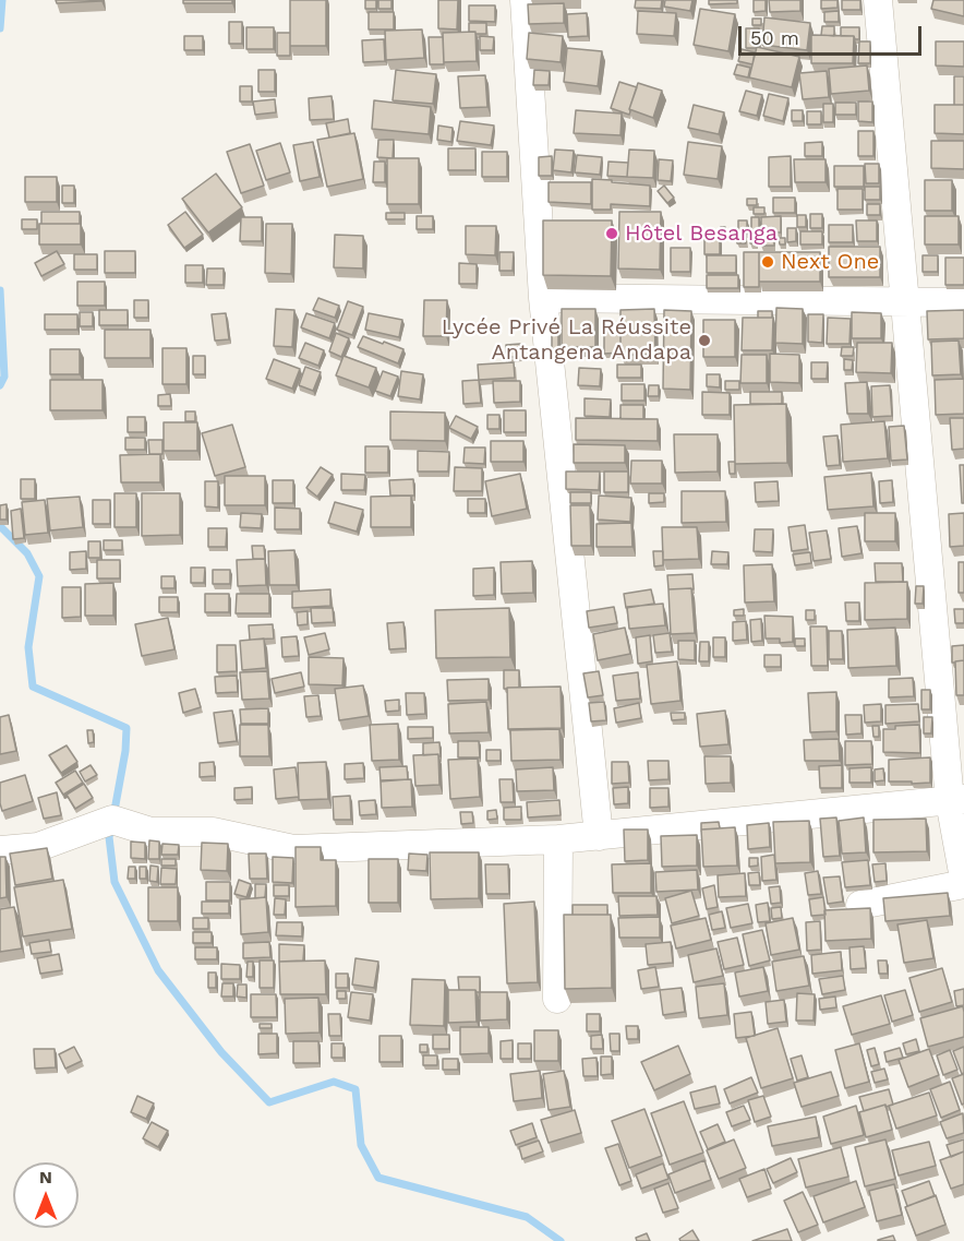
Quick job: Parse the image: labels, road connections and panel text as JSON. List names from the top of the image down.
{
  "places": ["Hôtel Besanga", "Next One", "Lycée Privé La Réussite Antangena Andapa"],
  "scale_bar": "50 m",
  "north": "top"
}
